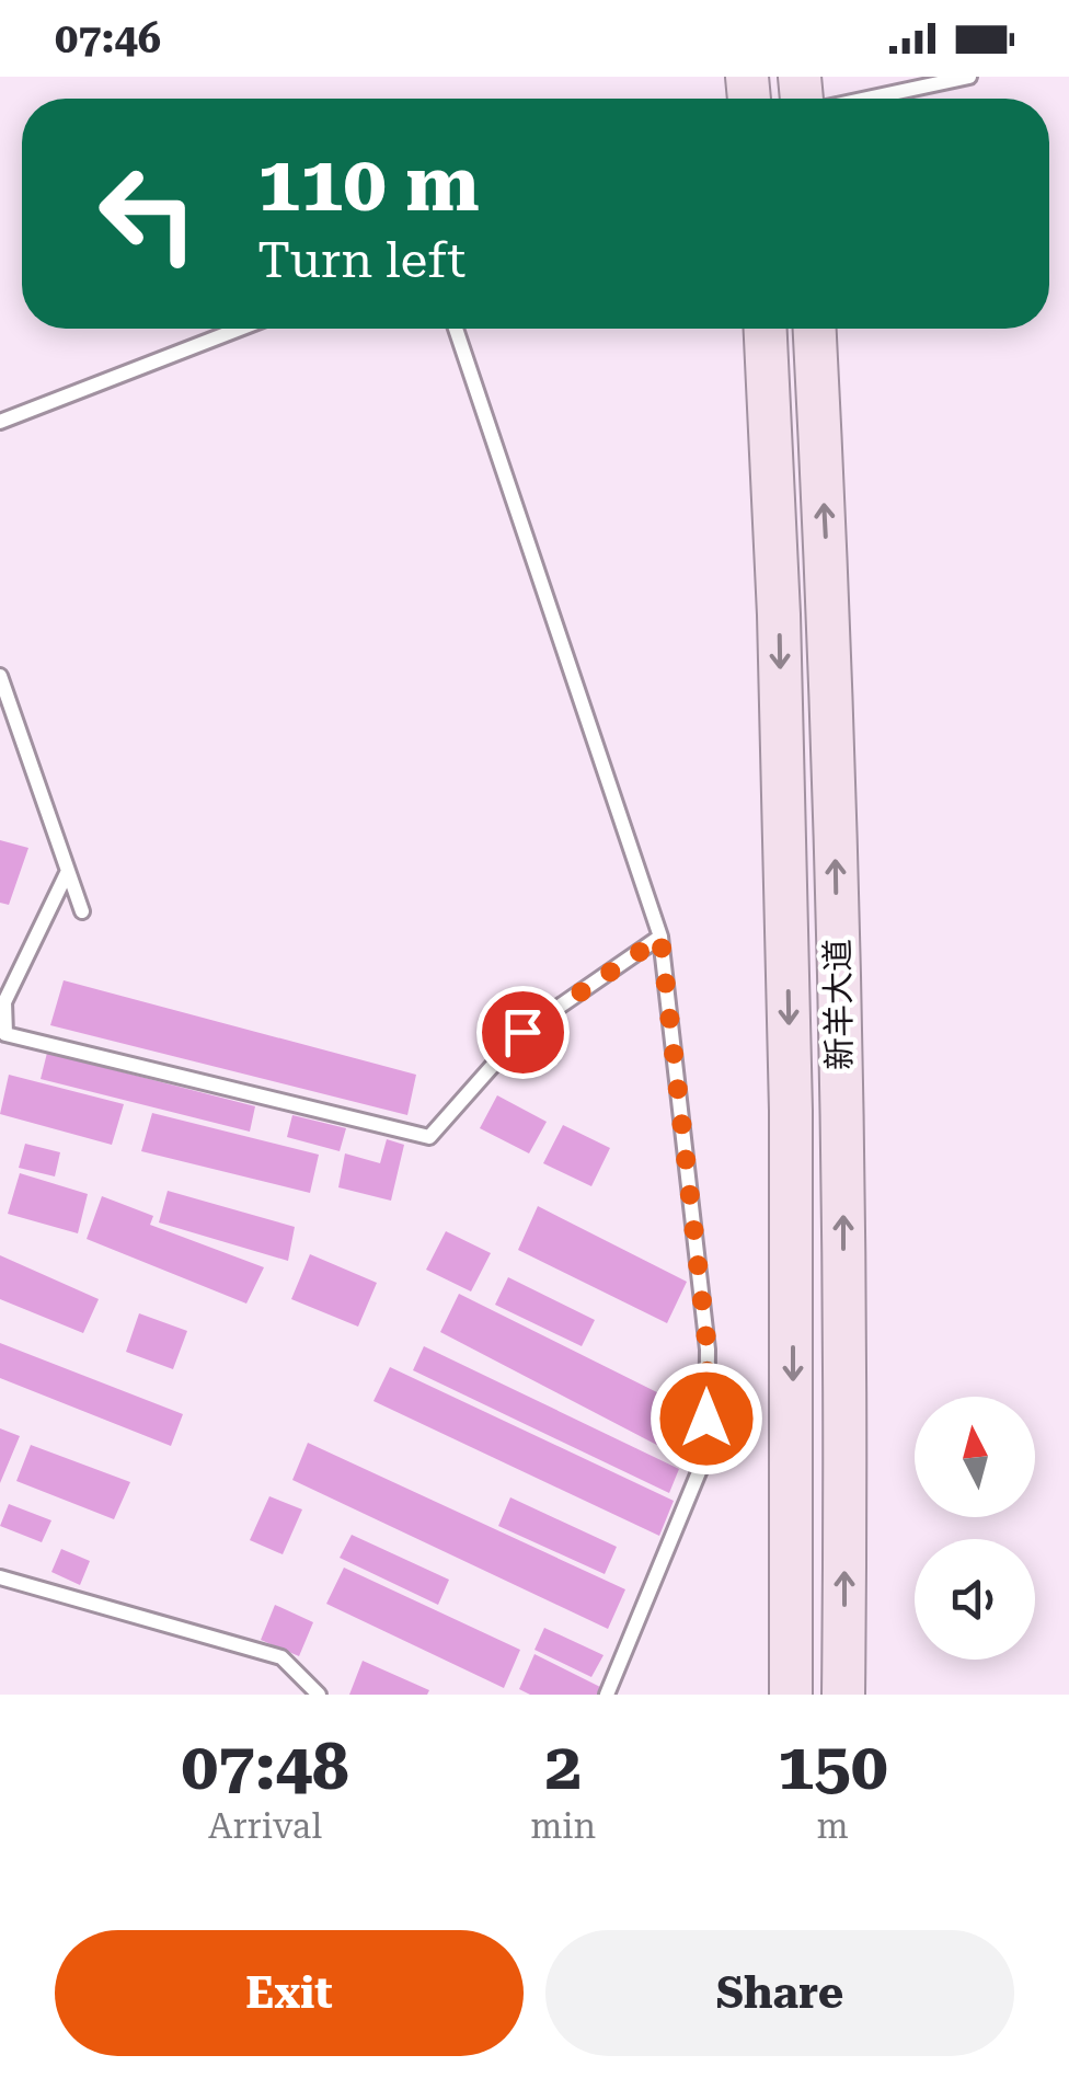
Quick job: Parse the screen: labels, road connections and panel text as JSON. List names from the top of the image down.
{
  "streets": {
    "main road": ["新羊大道"]
  },
  "north": "top",
  "page": {
    "status": "07:46",
    "turn": ["110 m", "Turn left"],
    "eta": [
      "07:48",
      "Arrival",
      "2",
      "min",
      "150",
      "m"
    ],
    "buttons": ["Exit", "Share"]
  }
}
